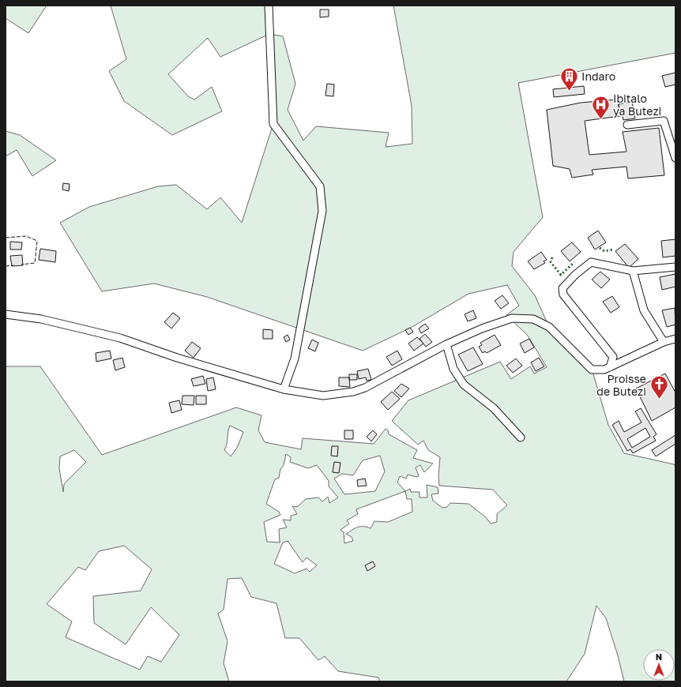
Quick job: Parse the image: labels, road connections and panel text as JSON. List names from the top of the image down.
{
  "places": {
    "building": ["Indaro"],
    "hospital": ["Ibitalo ya Butezi"],
    "church": ["Proisse de Butezi"]
  },
  "north": "top"
}
